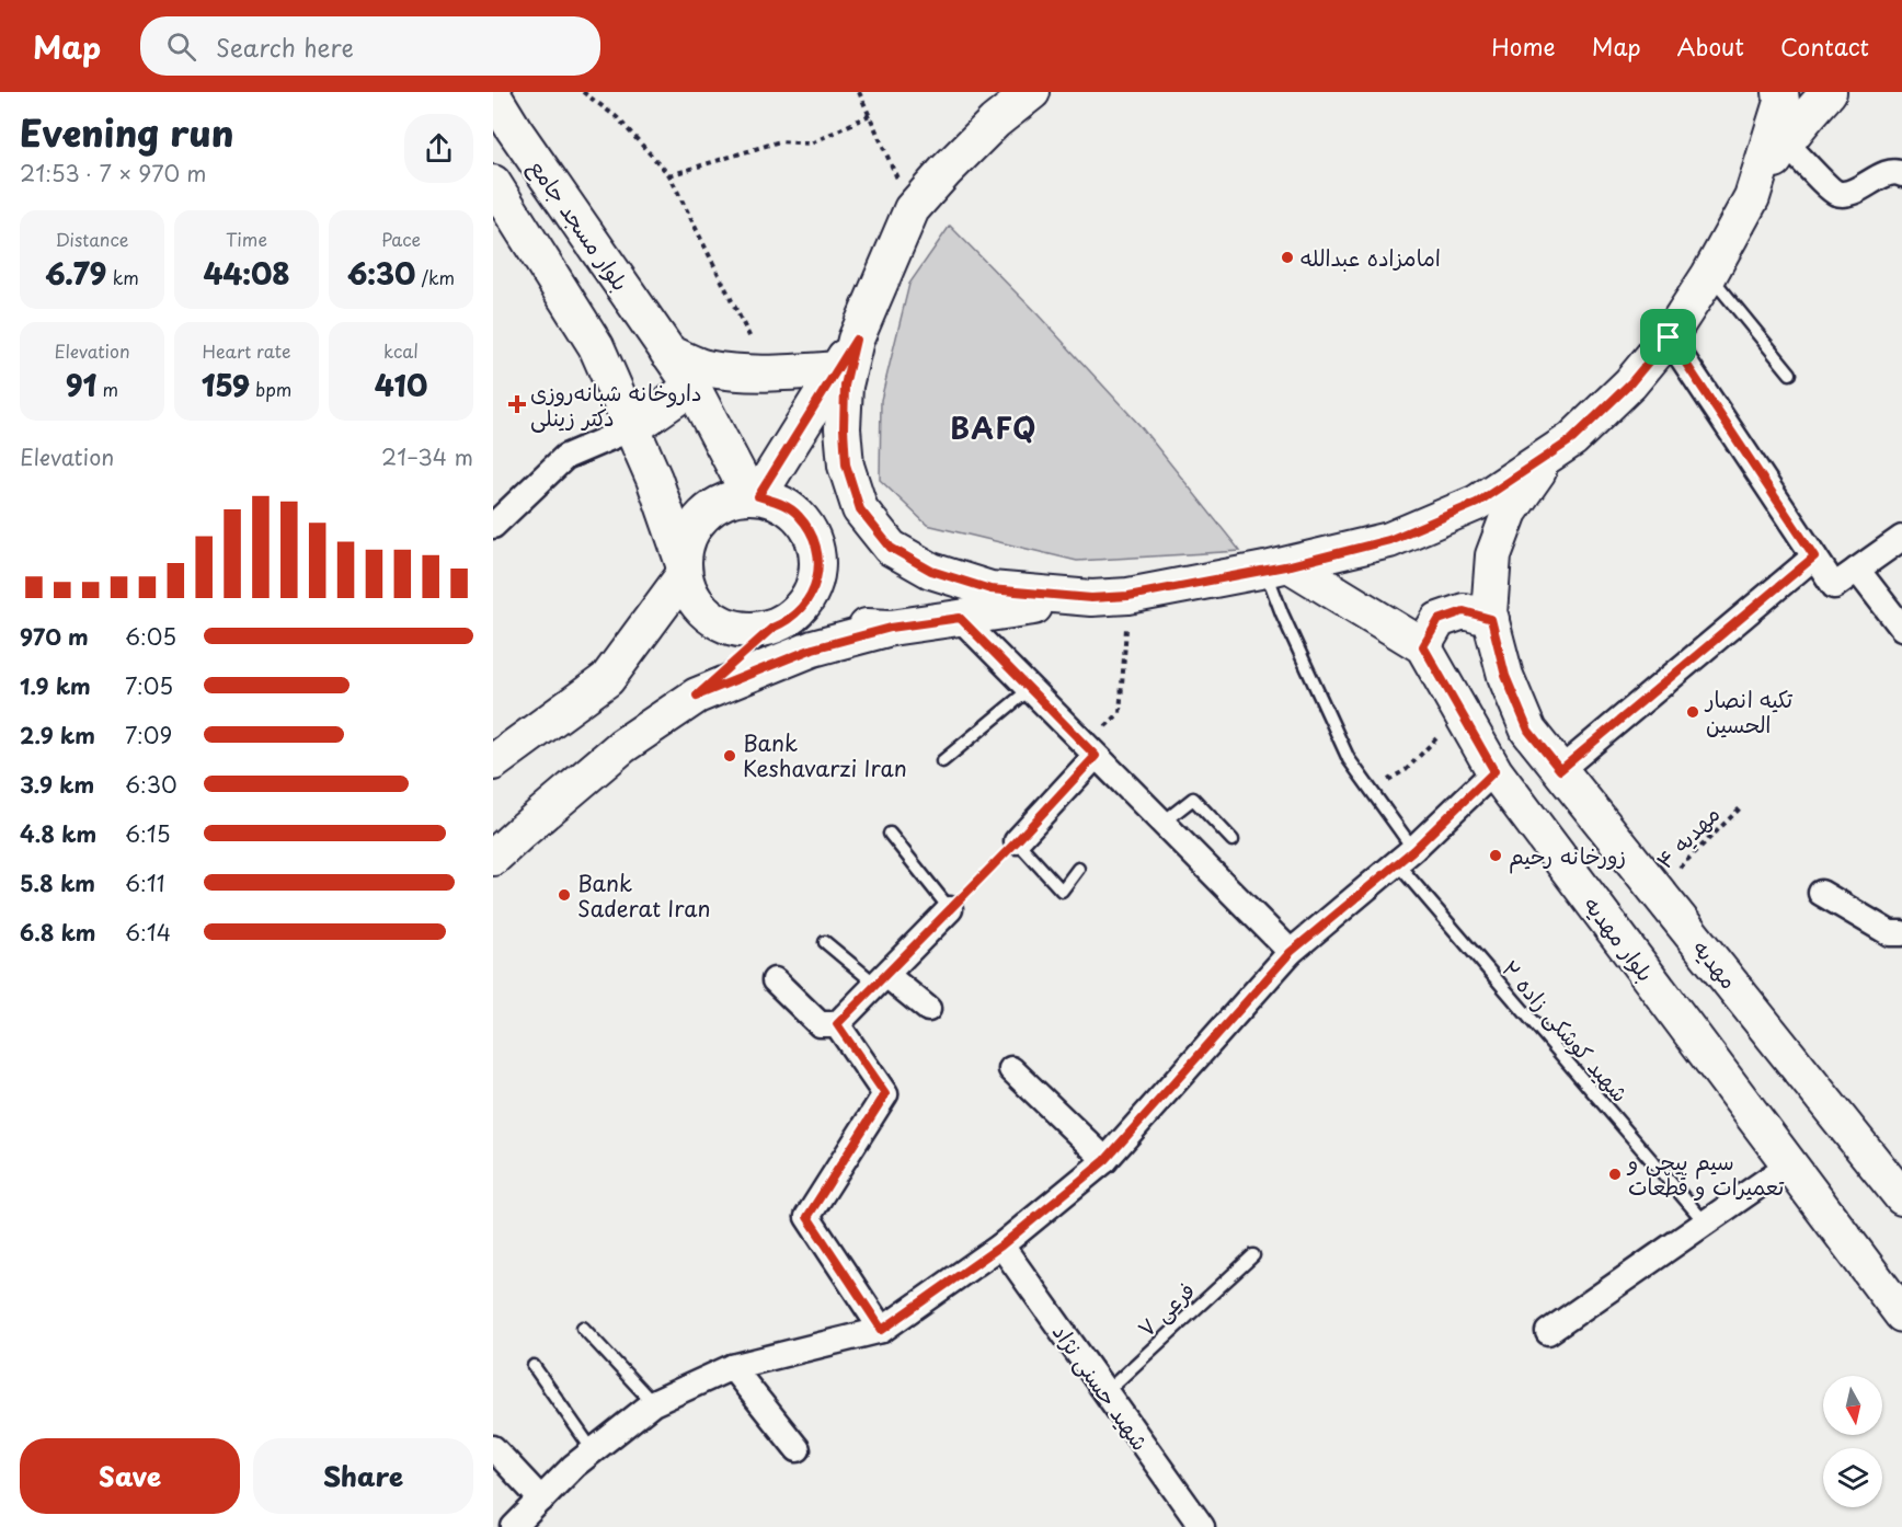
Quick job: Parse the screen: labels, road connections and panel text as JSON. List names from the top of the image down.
{
  "streets": {
    "main road": ["بلوار مسجد جامع", "بلوار مهدیه", "مهدیه"],
    "street": ["شهید حسنی نژاد"],
    "lane": ["شهید کوشکی زاده ۲", "فرعی ۷"],
    "path": ["مهدیه ۴"]
  },
  "crossings": [
    ["مهدیه ۴", "مهدیه"],
    ["بلوار مهدیه", "شهید کوشکی زاده ۲"],
    ["فرعی ۷", "شهید حسنی نژاد"]
  ],
  "districts": ["BAFQ"],
  "places": {
    "other": [
      "امامزاده عبدالله",
      "تکیه انصار الحسین",
      "Bank Keshavarzi Iran",
      "زورخانه رحیم",
      "Bank Saderat Iran",
      "سیم پیچی و تعمیرات و قطعات"
    ],
    "health": ["داروخانه شبانه‌روزی دکتر زینلی"]
  },
  "north": "bottom",
  "page": {
    "header": "Map",
    "search": "Search here",
    "nav": [
      "Home",
      "Map",
      "About",
      "Contact"
    ],
    "heading": ["Evening run", "21:53 · 7 × 970 m"],
    "stats": [
      ["Distance", "6.79 km"],
      ["Time", "44:08"],
      ["Pace", "6:30 /km"],
      ["Elevation", "91 m"],
      ["Heart rate", "159 bpm"],
      ["kcal", "410"]
    ],
    "chart": ["Elevation", "21–34 m"],
    "list": [
      {
        "name": "970 m",
        "note": "6:05"
      },
      {
        "name": "1.9 km",
        "note": "7:05"
      },
      {
        "name": "2.9 km",
        "note": "7:09"
      },
      {
        "name": "3.9 km",
        "note": "6:30"
      },
      {
        "name": "4.8 km",
        "note": "6:15"
      },
      {
        "name": "5.8 km",
        "note": "6:11"
      },
      {
        "name": "6.8 km",
        "note": "6:14"
      }
    ],
    "buttons": ["Save", "Share"]
  }
}
